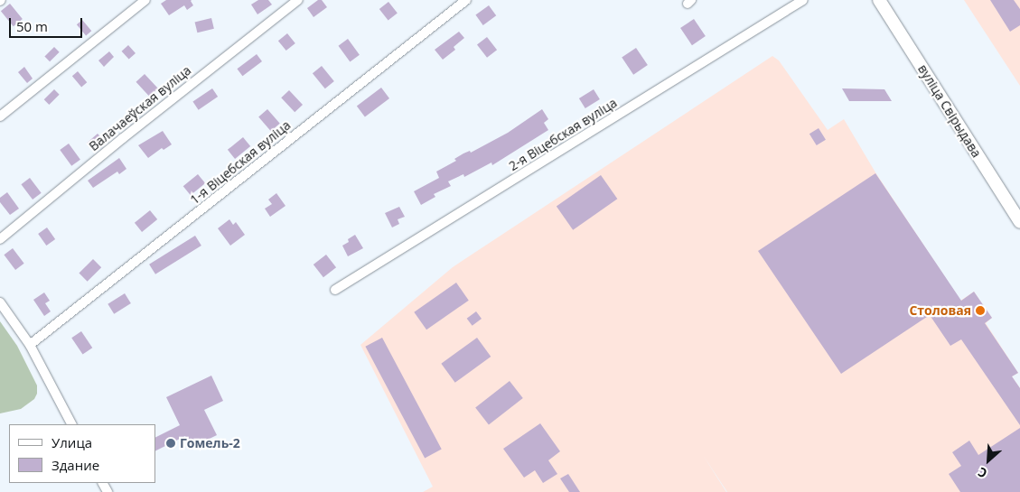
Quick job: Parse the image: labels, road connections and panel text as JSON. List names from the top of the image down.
{
  "streets": {
    "main road": ["вуліца Свірыдава"],
    "street": ["Валачаеўская вуліца", "2-я Віцебская вуліца", "1-я Віцебская вуліца"]
  },
  "places": ["Столовая", "Гомель-2"],
  "legend": ["Улица", "Здание"],
  "scale_bar": "50 m",
  "north": "bottom left"
}
